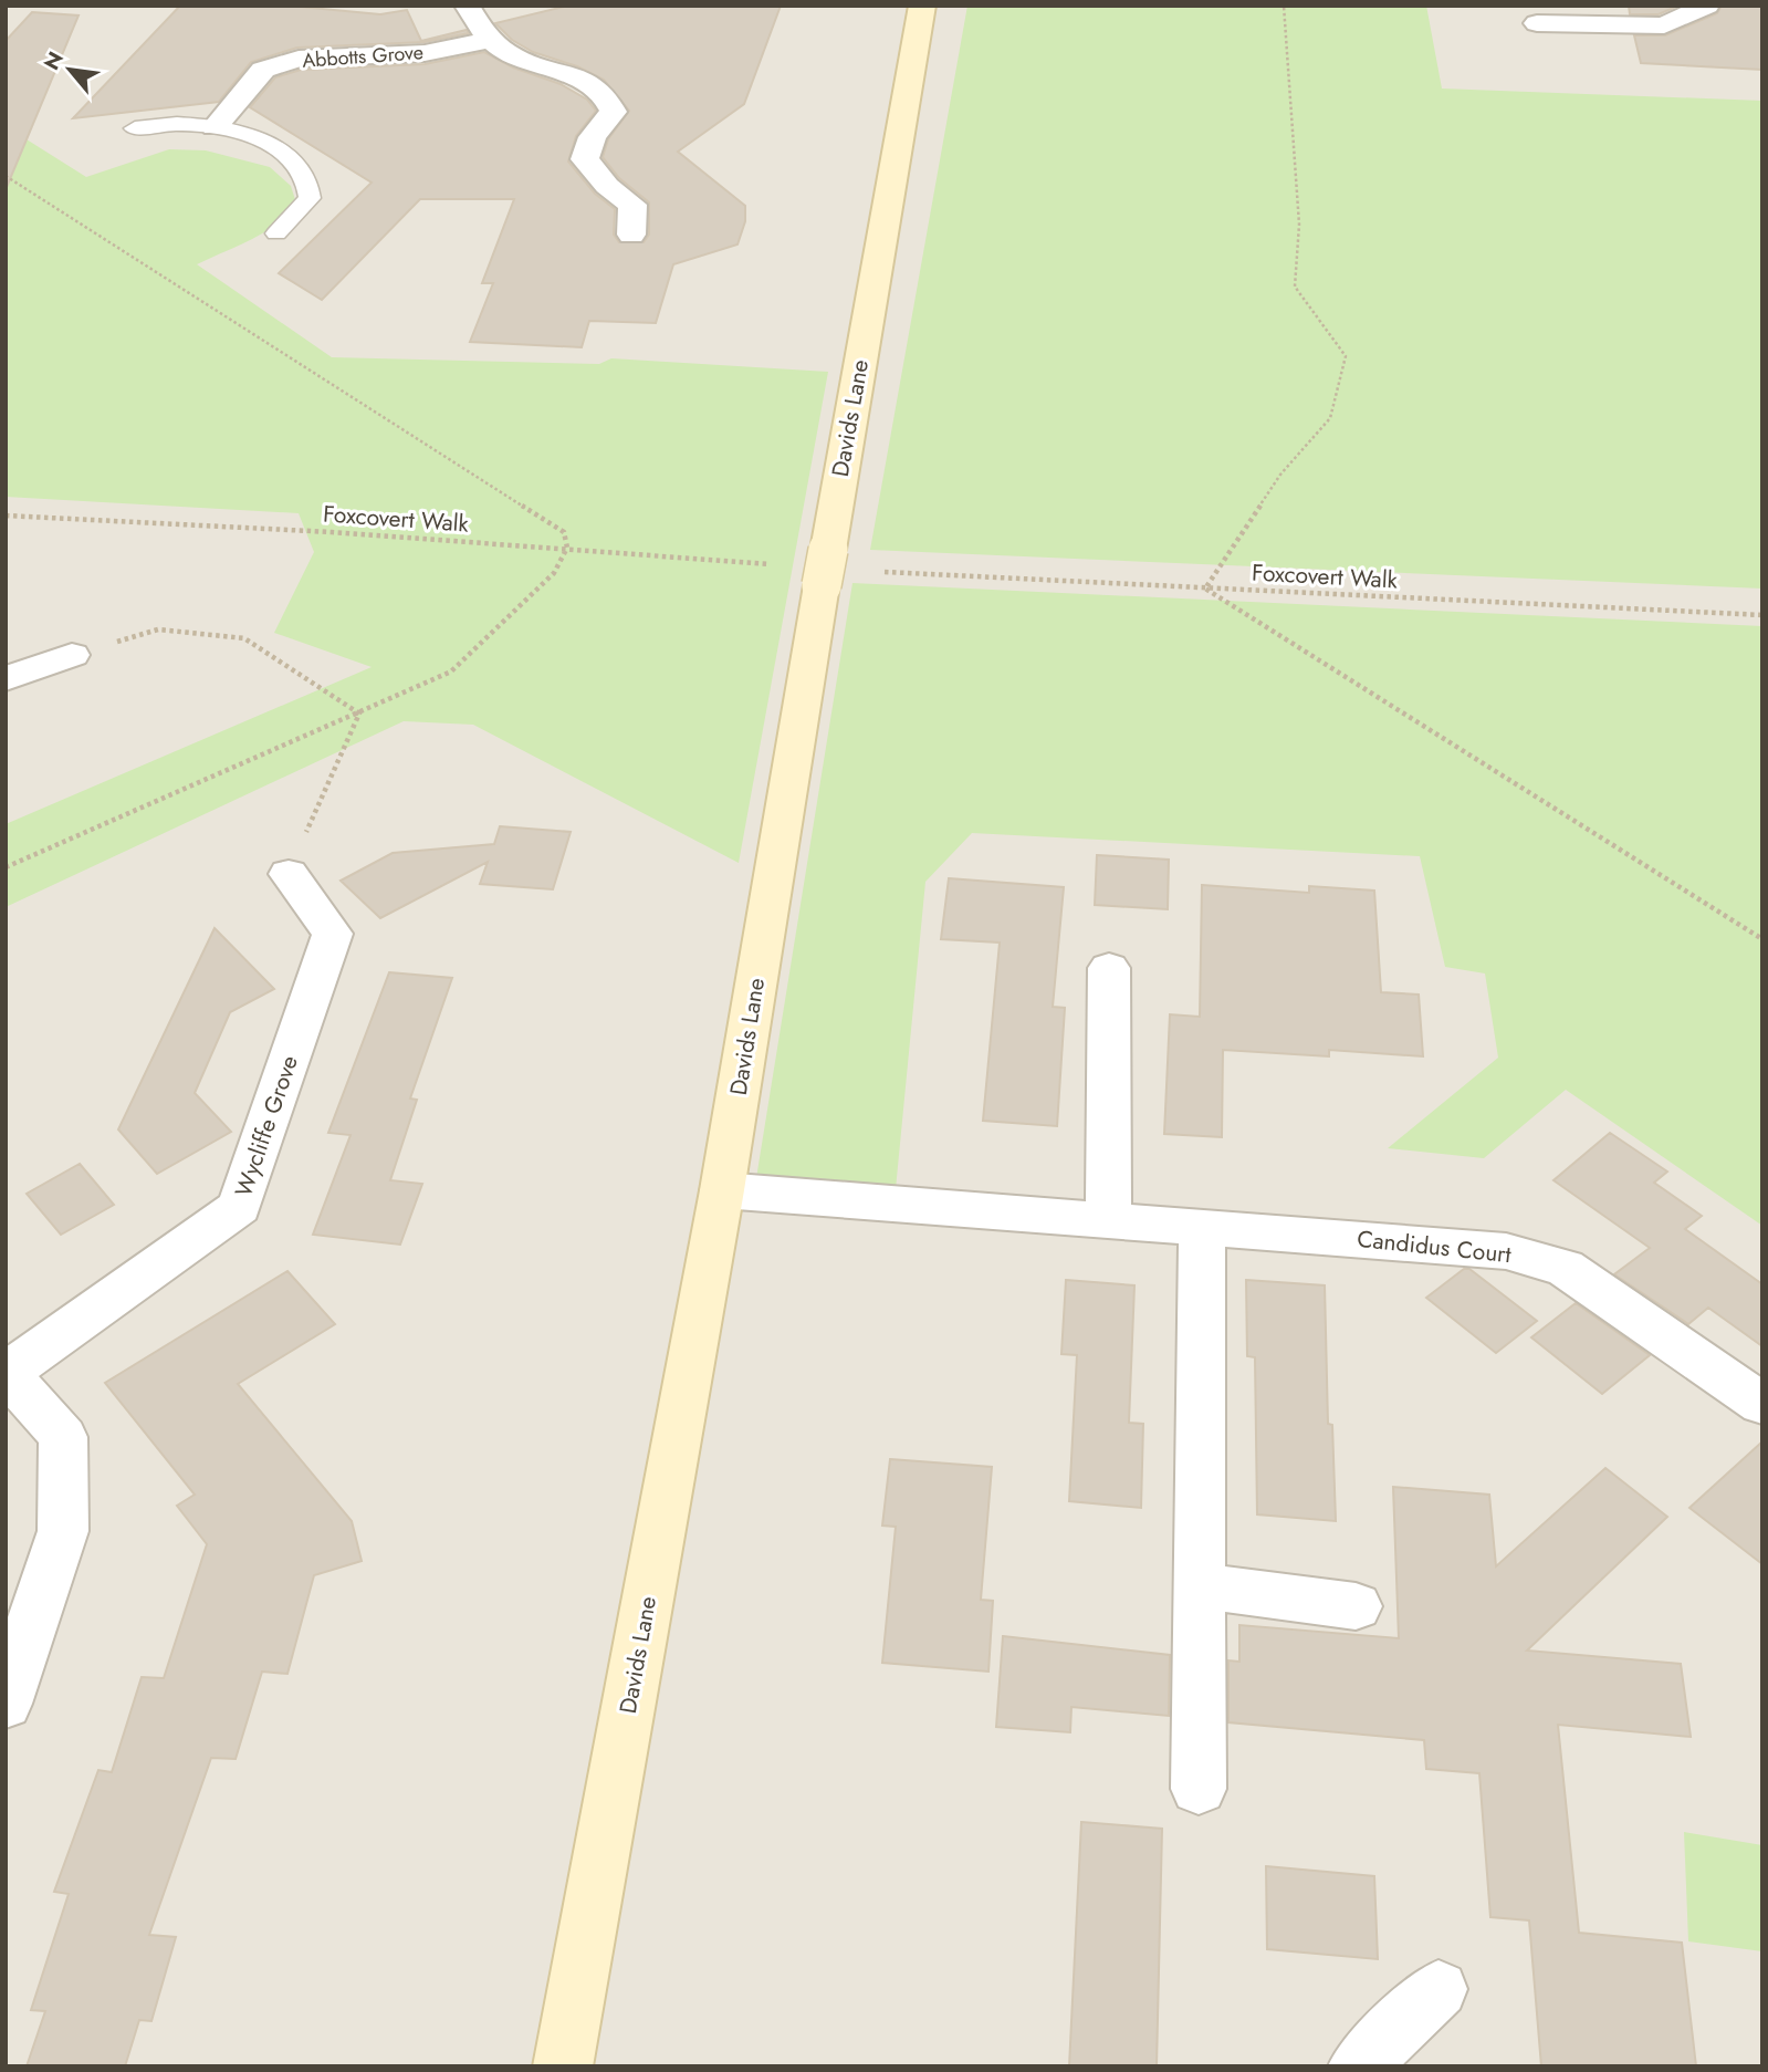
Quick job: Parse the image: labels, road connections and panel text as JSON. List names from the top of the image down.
{
  "streets": {
    "street": [
      "Abbotts Grove",
      "Davids Lane",
      "Wycliffe Grove",
      "Candidus Court"
    ],
    "path": ["Foxcovert Walk"]
  },
  "crossings": [
    ["Davids Lane", "Foxcovert Walk"],
    ["Davids Lane", "Candidus Court"]
  ],
  "north": "top left"
}
